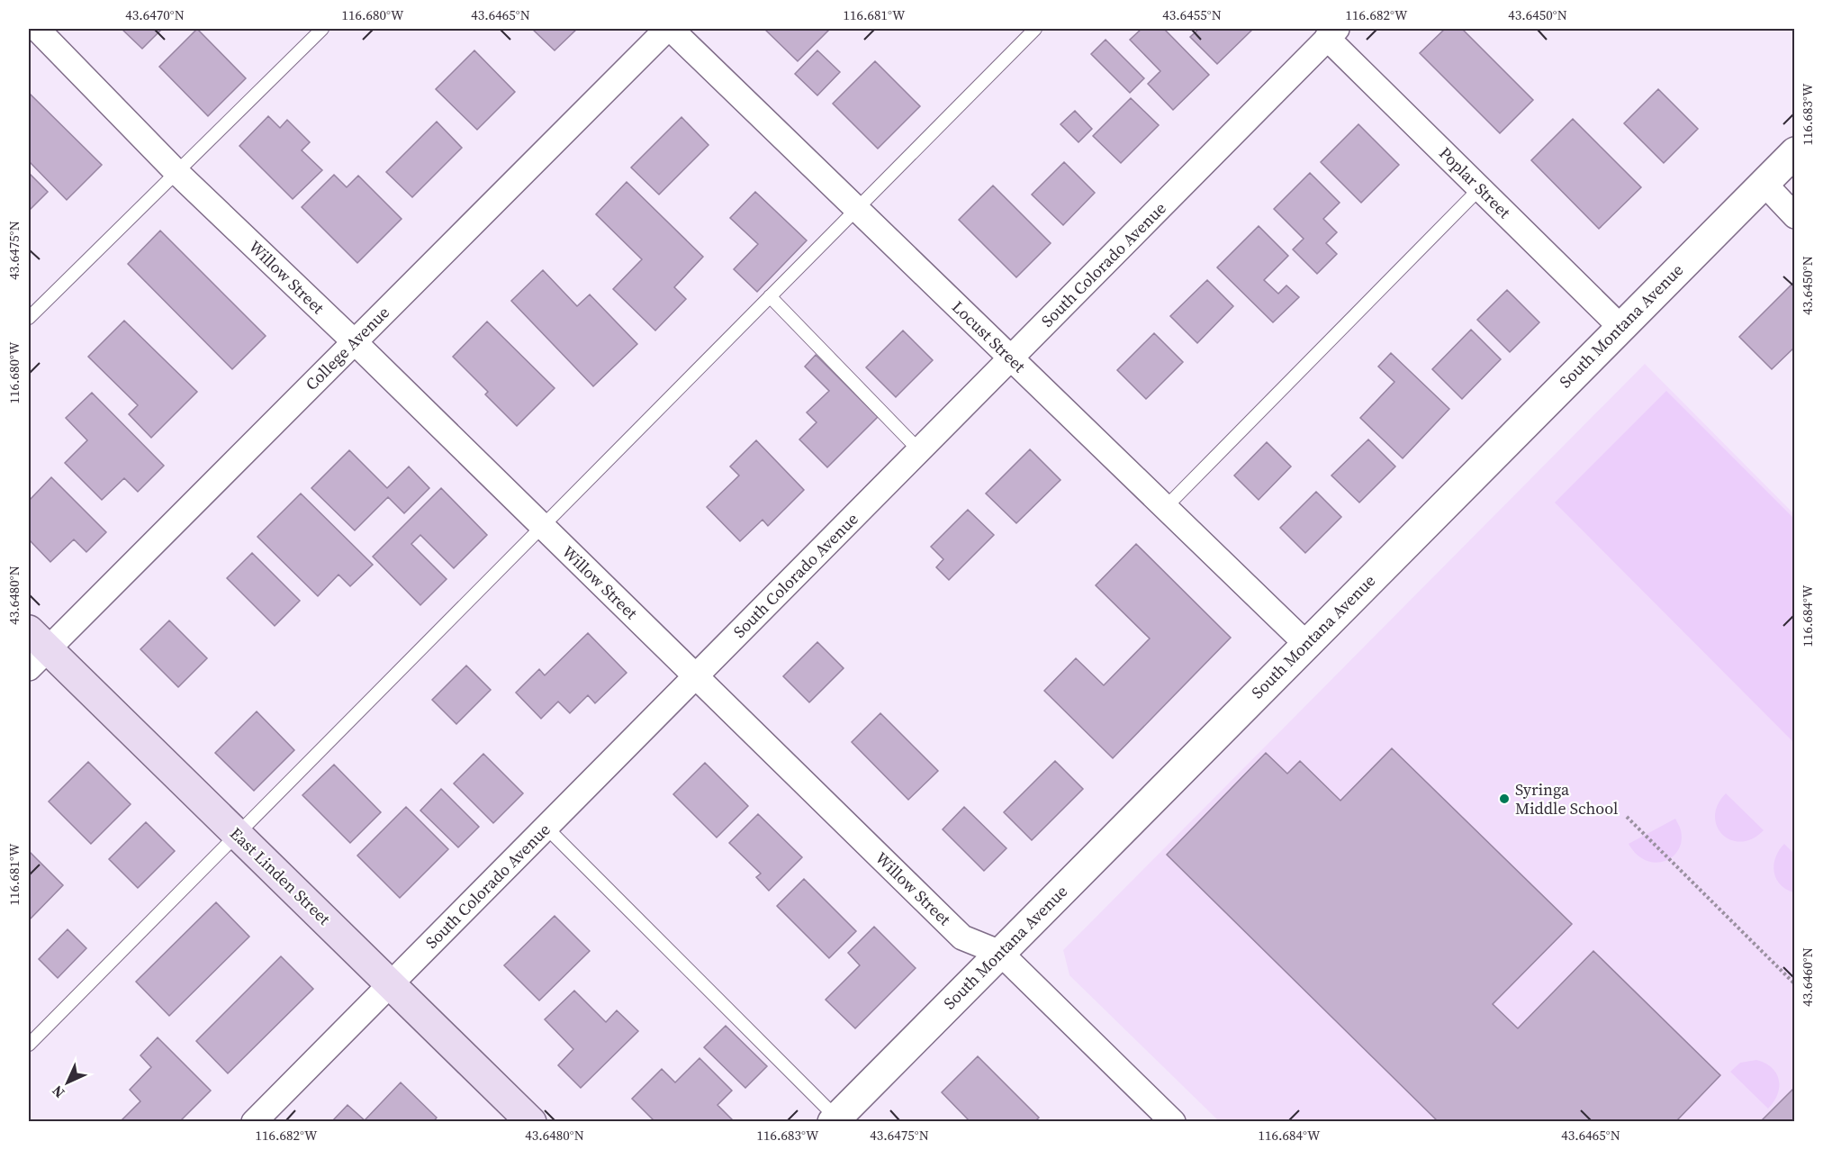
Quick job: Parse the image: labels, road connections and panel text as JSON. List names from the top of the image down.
{
  "streets": {
    "main road": ["East Linden Street"],
    "street": [
      "Poplar Street",
      "South Colorado Avenue",
      "Willow Street",
      "South Montana Avenue",
      "Locust Street",
      "College Avenue"
    ]
  },
  "crossings": [
    ["Poplar Street", "South Colorado Avenue"],
    ["Poplar Street", "South Montana Avenue"],
    ["South Colorado Avenue", "Willow Street"],
    ["South Colorado Avenue", "Locust Street"],
    ["South Colorado Avenue", "East Linden Street"],
    ["Willow Street", "South Montana Avenue"],
    ["Willow Street", "College Avenue"],
    ["South Montana Avenue", "Locust Street"],
    ["Locust Street", "College Avenue"],
    ["College Avenue", "East Linden Street"]
  ],
  "places": ["Syringa Middle School"],
  "north": "bottom left",
  "coordinates": [
    "43.6470°N",
    "116.680°W",
    "43.6465°N",
    "116.681°W",
    "43.6455°N",
    "116.682°W",
    "43.6450°N",
    "116.683°W",
    "43.6475°N",
    "43.6480°N",
    "116.684°W",
    "43.6460°N"
  ]
}
